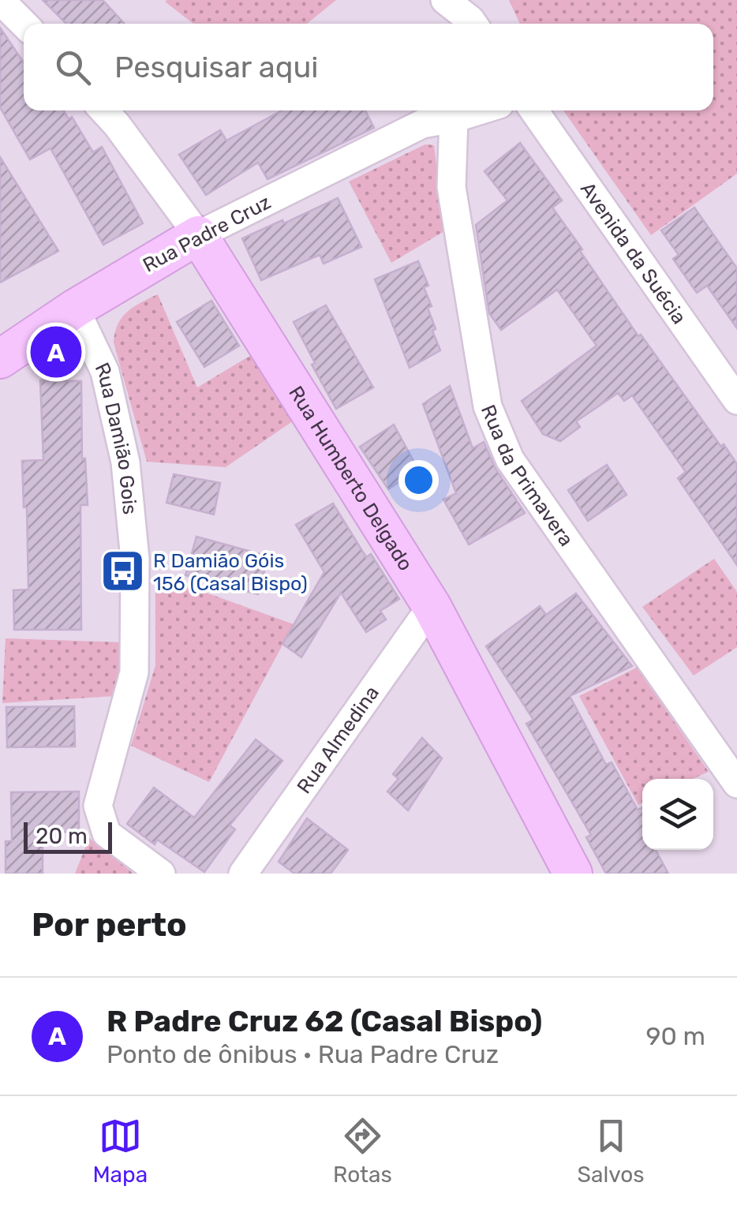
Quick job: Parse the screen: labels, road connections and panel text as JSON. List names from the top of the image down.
{
  "streets": {
    "street": [
      "Rua Padre Cruz",
      "Avenida da Suécia",
      "Rua Damião Gois",
      "Rua da Primavera",
      "Rua Humberto Delgado",
      "Rua Almedina"
    ]
  },
  "crossings": [
    ["Rua Padre Cruz", "Rua Damião Gois"],
    ["Rua Padre Cruz", "Rua da Primavera"],
    ["Rua Padre Cruz", "Rua Humberto Delgado"],
    ["Rua Humberto Delgado", "Rua Almedina"]
  ],
  "places": {
    "bus stop": ["R Damião Góis 156 (Casal Bispo)"]
  },
  "scale_bar": "20 m",
  "page": {
    "search": "Pesquisar aqui",
    "pins": "A",
    "scale": "20 m",
    "heading": "Por perto",
    "list": [
      {
        "mark": "A",
        "name": "R Padre Cruz 62 (Casal Bispo)",
        "note": "Ponto de ônibus · Rua Padre Cruz",
        "value": "90 m"
      }
    ],
    "nav": ["Mapa", "Rotas", "Salvos"]
  }
}
